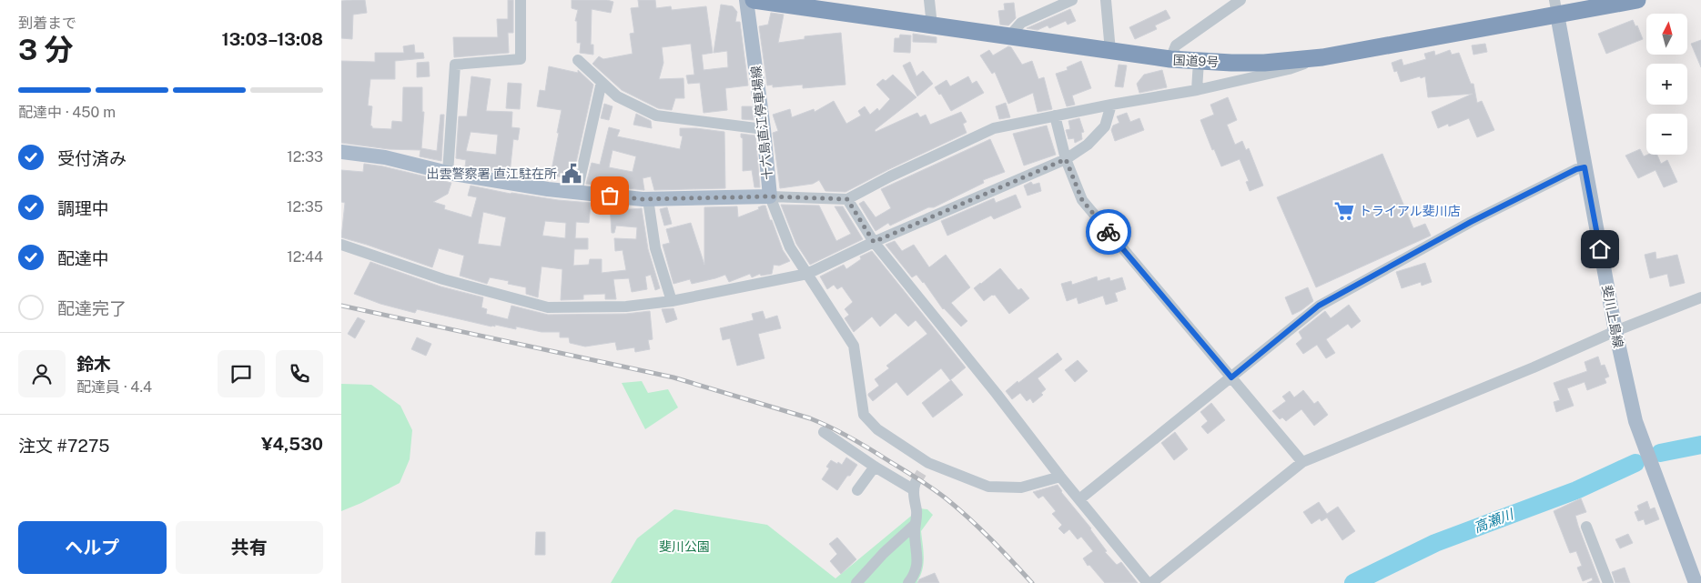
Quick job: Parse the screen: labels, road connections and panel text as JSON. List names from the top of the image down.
{
  "streets": {
    "highway": ["国道9号"],
    "main road": ["十六島直江停車場線", "斐川上島線"]
  },
  "crossings": [
    ["国道9号", "斐川上島線"]
  ],
  "water": ["高瀬川"],
  "parks": ["斐川公園"],
  "places": {
    "public building": ["出雲警察署 直江駐在所"],
    "supermarket": ["トライアル斐川店"]
  },
  "north": "top",
  "page": {
    "heading": ["3 分", "到着まで", "13:03–13:08"],
    "panel": [
      "鈴木",
      "配達員 · 4.4",
      "注文 #7275",
      "¥4,530"
    ],
    "map_buttons": ["+", "−"],
    "bar": "配達中 · 450 m",
    "list": [
      ["受付済み", "12:33"],
      ["調理中", "12:35"],
      ["配達中", "12:44"],
      "配達完了"
    ],
    "buttons": ["ヘルプ", "共有"]
  }
}
